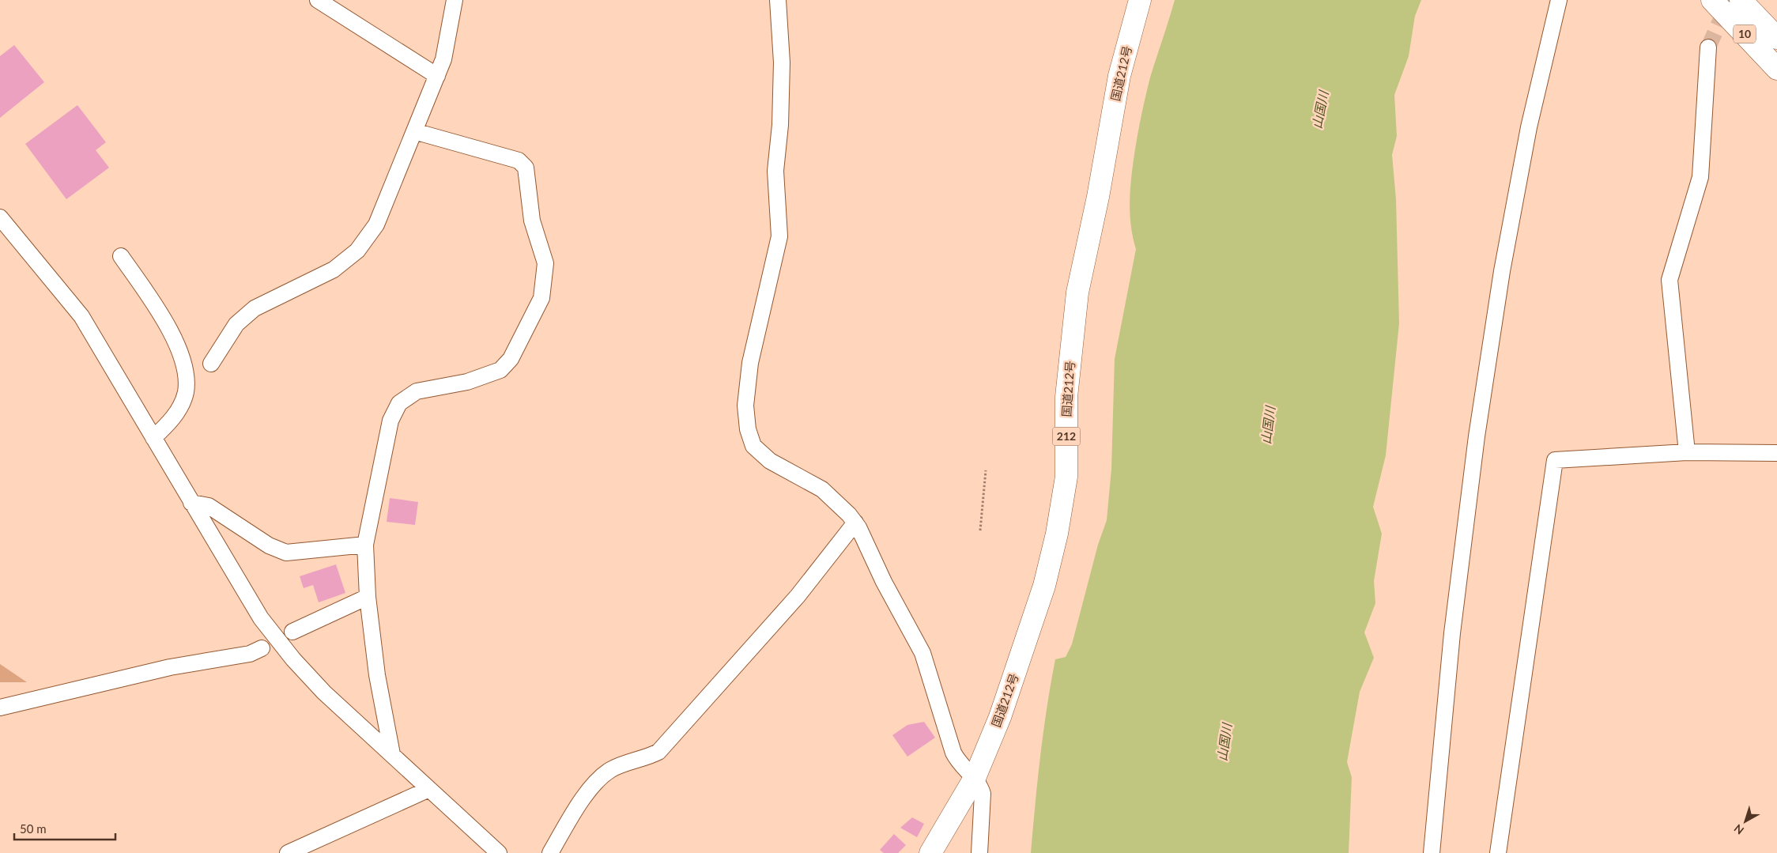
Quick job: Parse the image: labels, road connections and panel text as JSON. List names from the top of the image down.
{
  "streets": {
    "highway": ["10", "国道212号", "212"]
  },
  "water": ["山国川"],
  "scale_bar": "50 m",
  "north": "bottom left"
}
